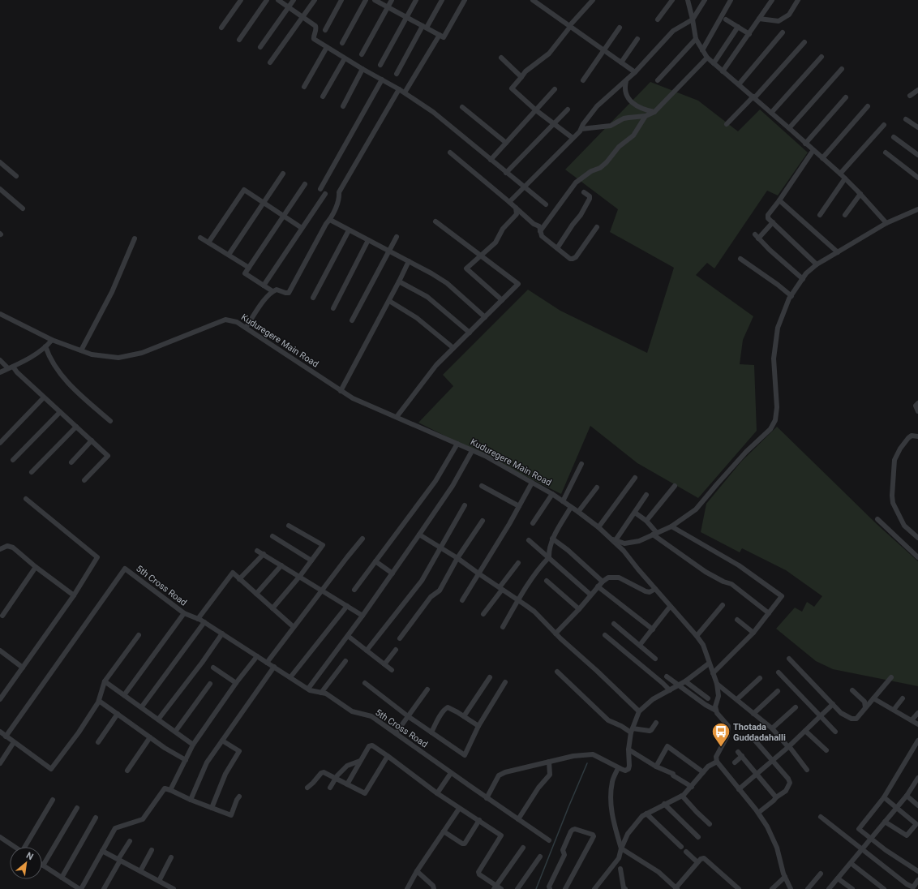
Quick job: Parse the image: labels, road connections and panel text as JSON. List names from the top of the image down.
{
  "streets": {
    "street": ["Kuduregere Main Road", "5th Cross Road"]
  },
  "places": {
    "bus stop": ["Thotada Guddadahalli"]
  },
  "north": "top right"
}
